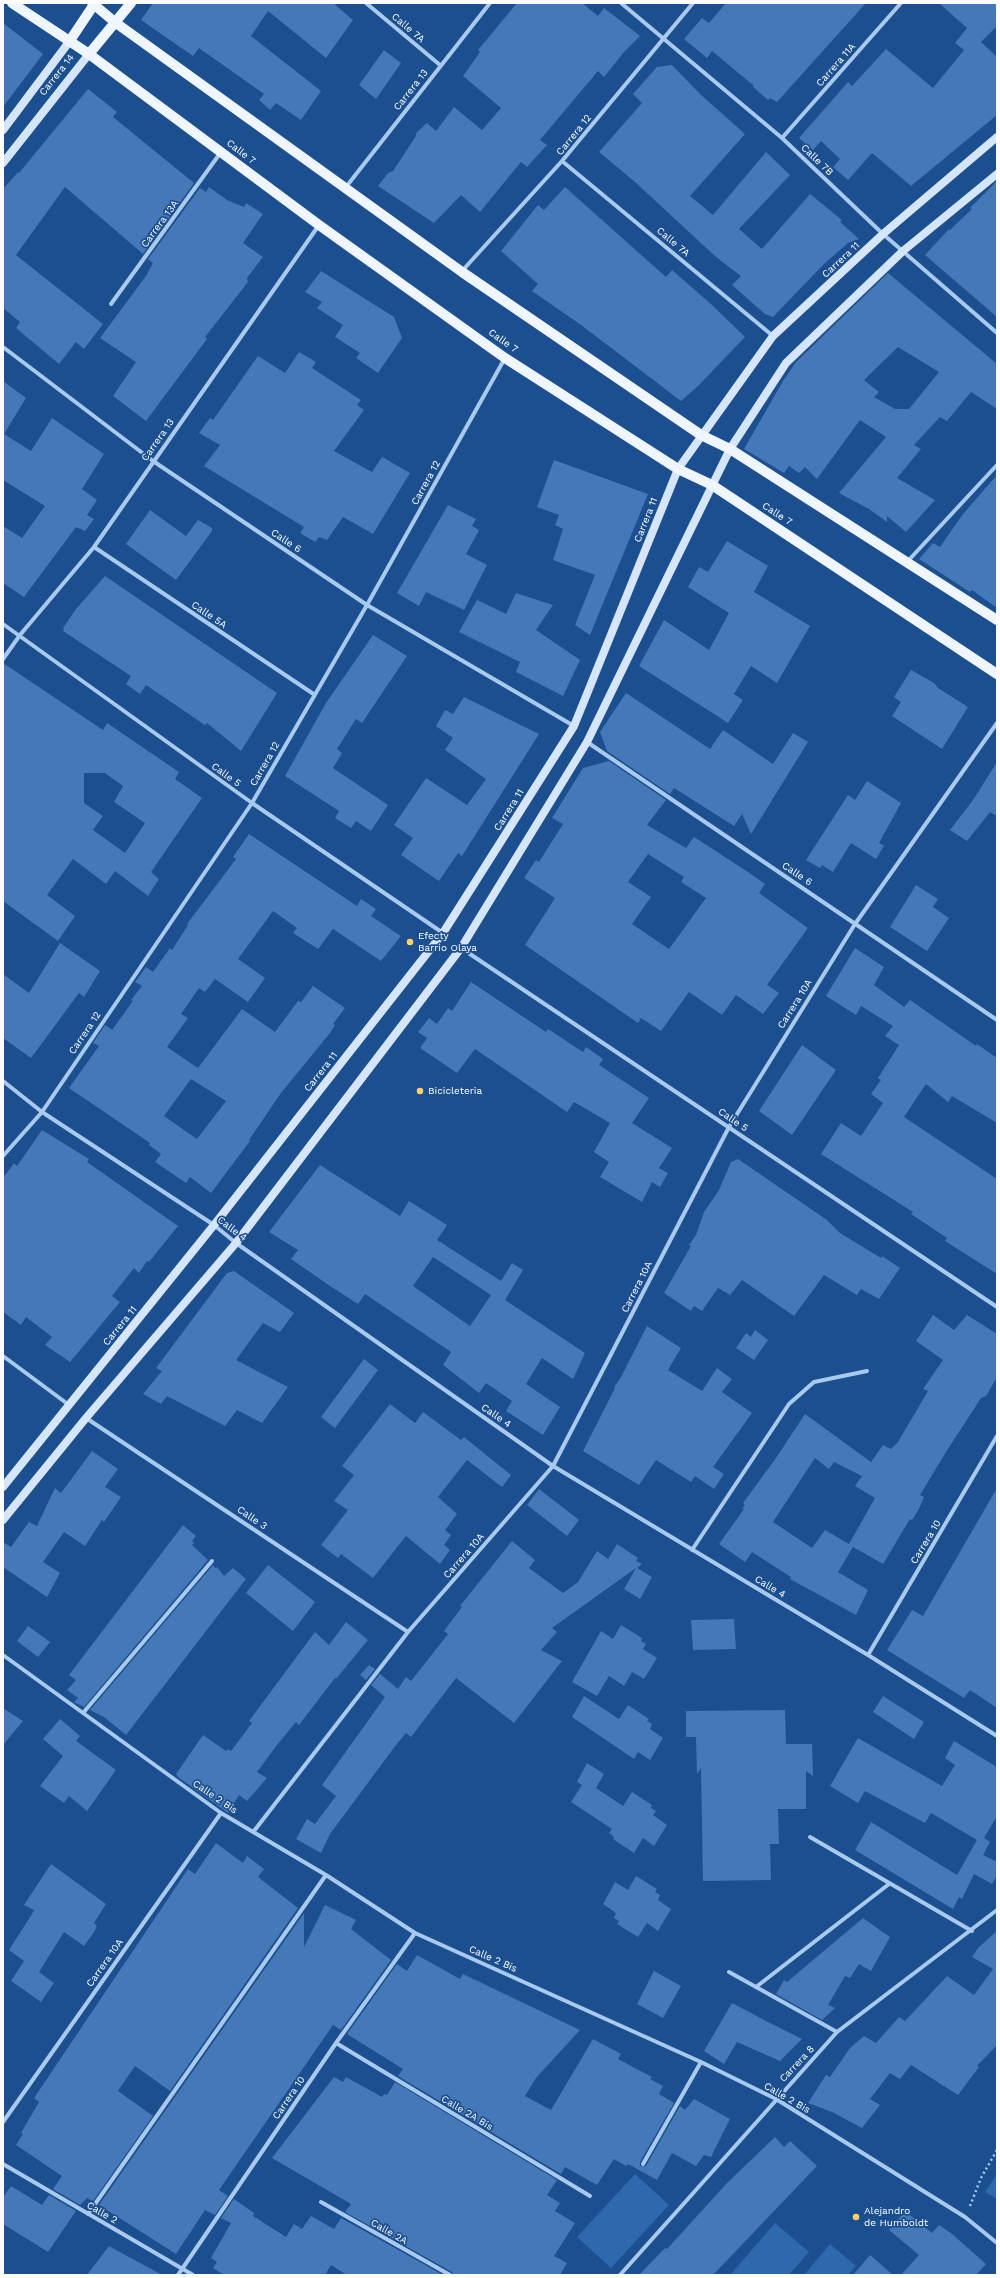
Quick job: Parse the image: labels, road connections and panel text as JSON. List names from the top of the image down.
{
  "streets": {
    "main road": ["Carrera 14", "Calle 7", "Carrera 11"],
    "street": [
      "Calle 7A",
      "Carrera 11A",
      "Carrera 13",
      "Carrera 12",
      "Calle 7B",
      "Carrera 13A",
      "Calle 6",
      "Calle 5A",
      "Calle 5",
      "Carrera 10A",
      "Calle 4",
      "Calle 3",
      "Carrera 10",
      "Calle 2 Bis",
      "Carrera 8",
      "Calle 2A Bis",
      "Calle 2",
      "Calle 2A"
    ]
  },
  "crossings": [
    ["Calle 7A", "Carrera 13"],
    ["Calle 7A", "Carrera 12"],
    ["Calle 7A", "Carrera 11"],
    ["Carrera 11A", "Calle 7B"],
    ["Carrera 14", "Calle 7"],
    ["Carrera 13", "Calle 7"],
    ["Carrera 13", "Calle 6"],
    ["Carrera 13", "Calle 5A"],
    ["Carrera 13", "Calle 5"],
    ["Carrera 12", "Calle 7"],
    ["Carrera 12", "Calle 7B"],
    ["Carrera 12", "Calle 6"],
    ["Carrera 12", "Calle 5A"],
    ["Carrera 12", "Calle 5"],
    ["Carrera 12", "Calle 4"],
    ["Calle 7", "Carrera 13A"],
    ["Calle 7", "Carrera 11"],
    ["Calle 7B", "Carrera 11"],
    ["Carrera 11", "Calle 6"],
    ["Carrera 11", "Calle 5"],
    ["Carrera 11", "Calle 4"],
    ["Calle 6", "Carrera 10A"],
    ["Calle 5", "Carrera 10A"],
    ["Carrera 10A", "Calle 4"],
    ["Carrera 10A", "Calle 3"],
    ["Carrera 10A", "Calle 2 Bis"],
    ["Calle 4", "Carrera 10"],
    ["Carrera 10", "Calle 2 Bis"],
    ["Carrera 10", "Calle 2A Bis"],
    ["Carrera 10", "Calle 2"],
    ["Calle 2 Bis", "Carrera 8"]
  ],
  "places": ["Efecty Barrio Olaya", "Bicicleteria", "Alejandro de Humboldt"]
}
